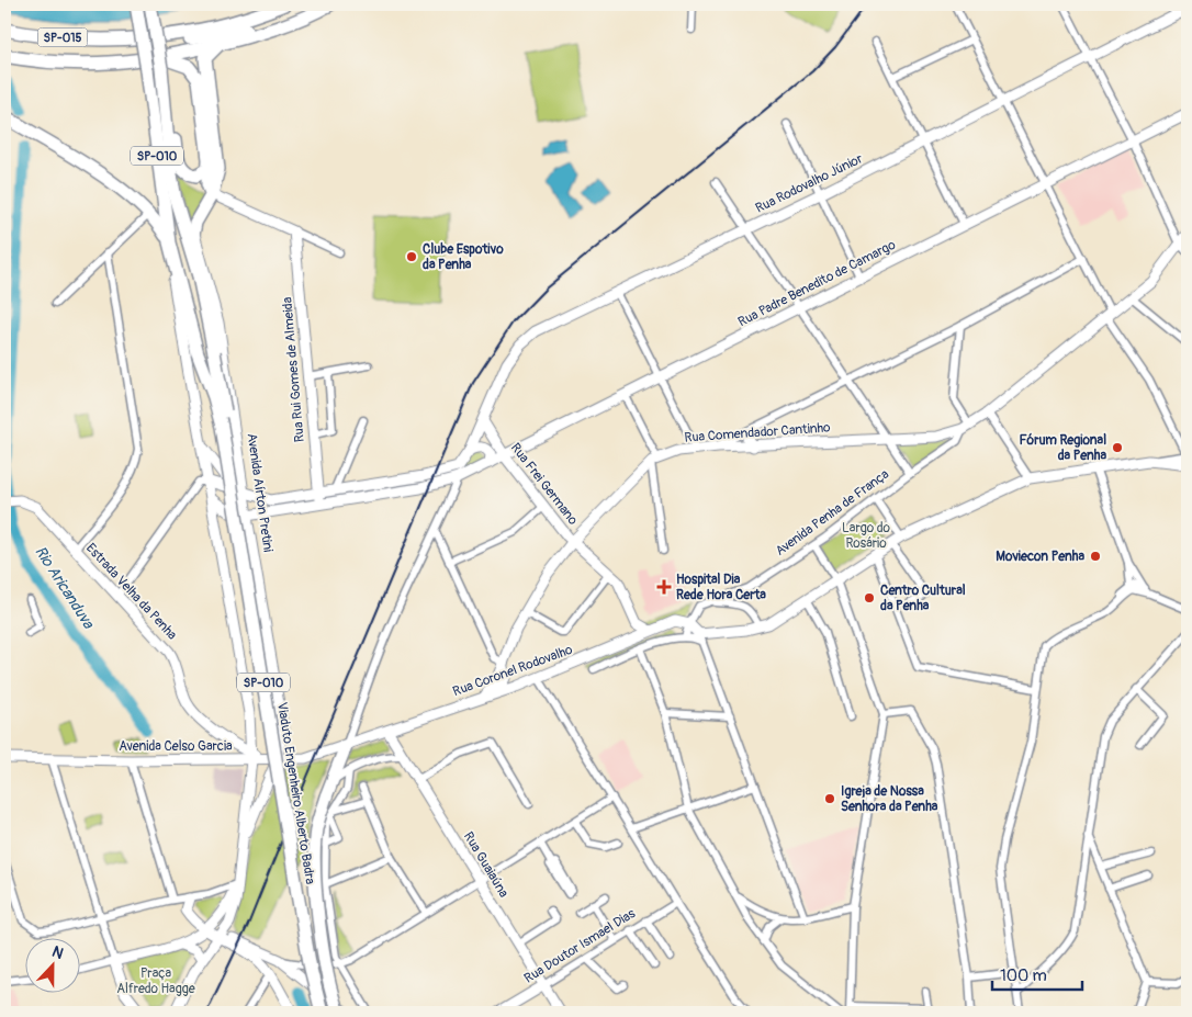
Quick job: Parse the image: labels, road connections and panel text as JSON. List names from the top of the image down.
{
  "streets": {
    "highway": ["SP-015", "SP-010", "Viaduto Engenheiro Alberto Badra"],
    "main road": [
      "Rua Rodovalho Júnior",
      "Rua Padre Benedito de Camargo",
      "Rua Rui Gomes de Almeida",
      "Rua Comendador Cantinho",
      "Rua Frei Germano",
      "Avenida Aírton Pretini",
      "Estrada Velha da Penha",
      "Rua Coronel Rodovalho",
      "Avenida Celso Garcia",
      "Rua Guaiaúna",
      "Rua Doutor Ismael Dias"
    ],
    "street": ["Avenida Penha de França"]
  },
  "crossings": [
    ["SP-010", "Viaduto Engenheiro Alberto Badra"],
    ["Rua Rodovalho Júnior", "Rua Rui Gomes de Almeida"],
    ["Rua Rodovalho Júnior", "Rua Frei Germano"],
    ["Rua Rodovalho Júnior", "Avenida Aírton Pretini"],
    ["Rua Padre Benedito de Camargo", "Rua Rui Gomes de Almeida"],
    ["Rua Padre Benedito de Camargo", "Rua Frei Germano"],
    ["Rua Padre Benedito de Camargo", "Avenida Aírton Pretini"],
    ["Rua Comendador Cantinho", "Avenida Penha de França"],
    ["Rua Frei Germano", "Rua Coronel Rodovalho"],
    ["Avenida Aírton Pretini", "Estrada Velha da Penha"],
    ["Avenida Penha de França", "Rua Coronel Rodovalho"],
    ["Estrada Velha da Penha", "Avenida Celso Garcia"],
    ["Rua Coronel Rodovalho", "Rua Guaiaúna"],
    ["Rua Guaiaúna", "Rua Doutor Ismael Dias"]
  ],
  "water": ["Rio Aricanduva"],
  "parks": ["Largo do Rosário", "Praça Alfredo Hagge"],
  "places": {
    "other": [
      "Clube Espotivo da Penha",
      "Fórum Regional da Penha",
      "Moviecon Penha",
      "Centro Cultural da Penha",
      "Igreja de Nossa Senhora da Penha"
    ],
    "health": ["Hospital Dia Rede Hora Certa"]
  },
  "scale_bar": "100 m",
  "north": "top"
}
